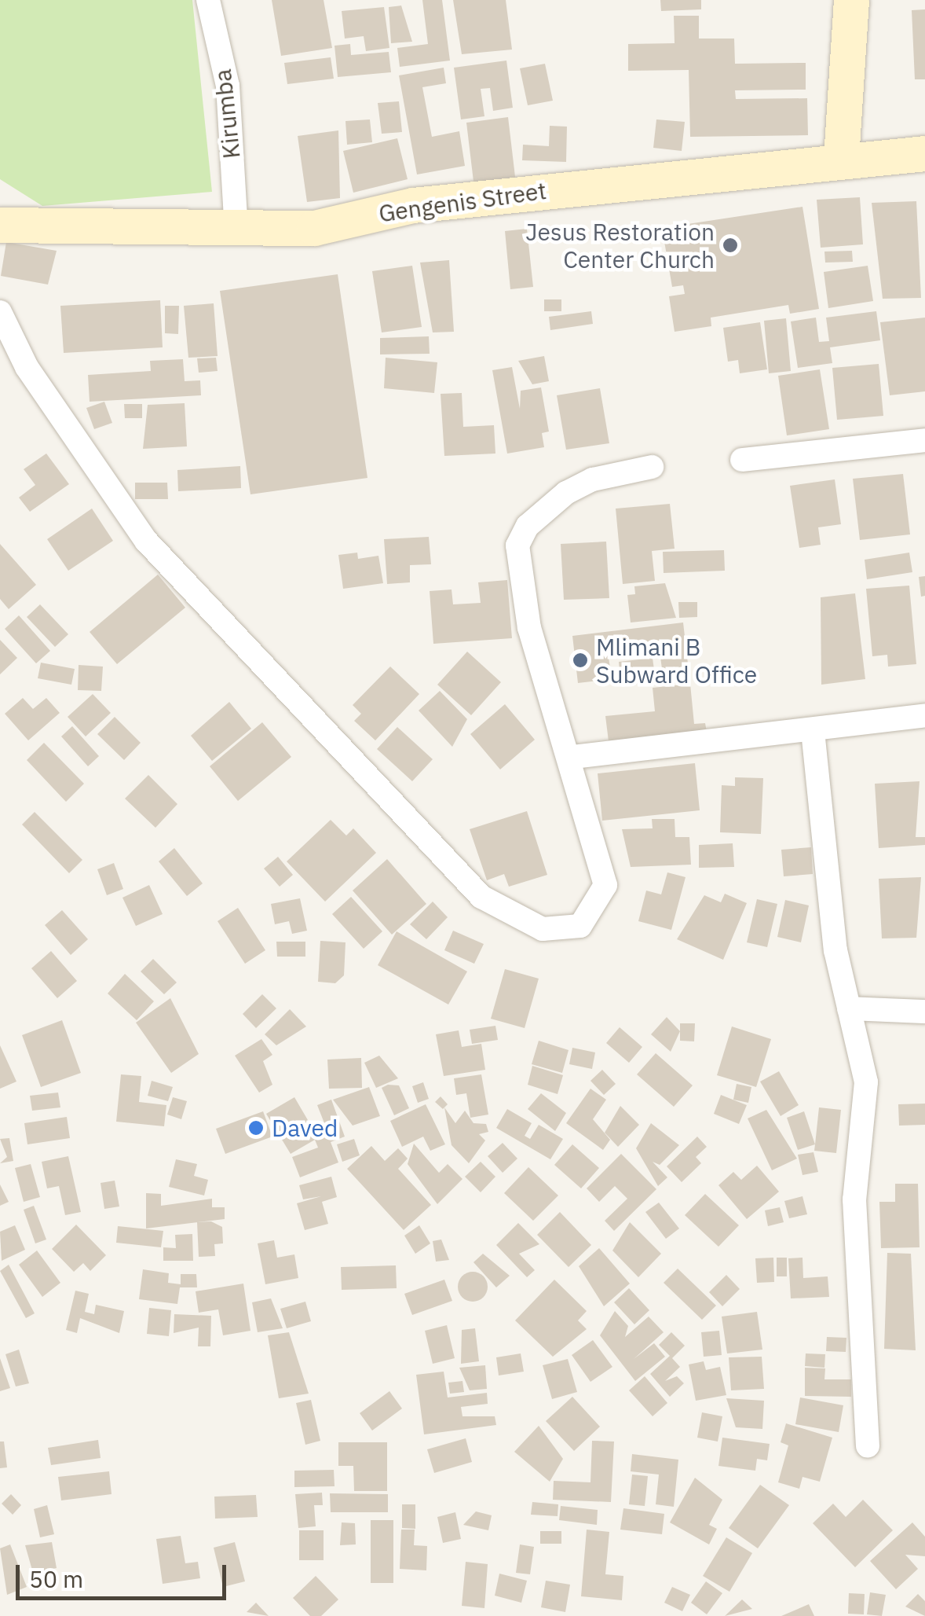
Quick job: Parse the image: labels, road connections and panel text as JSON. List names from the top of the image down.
{
  "streets": {
    "street": ["Kirumba", "Gengenis Street"]
  },
  "crossings": [
    ["Kirumba", "Gengenis Street"]
  ],
  "places": ["Jesus Restoration Center Church", "Mlimani B Subward Office", "Daved"],
  "scale_bar": "50 m"
}
